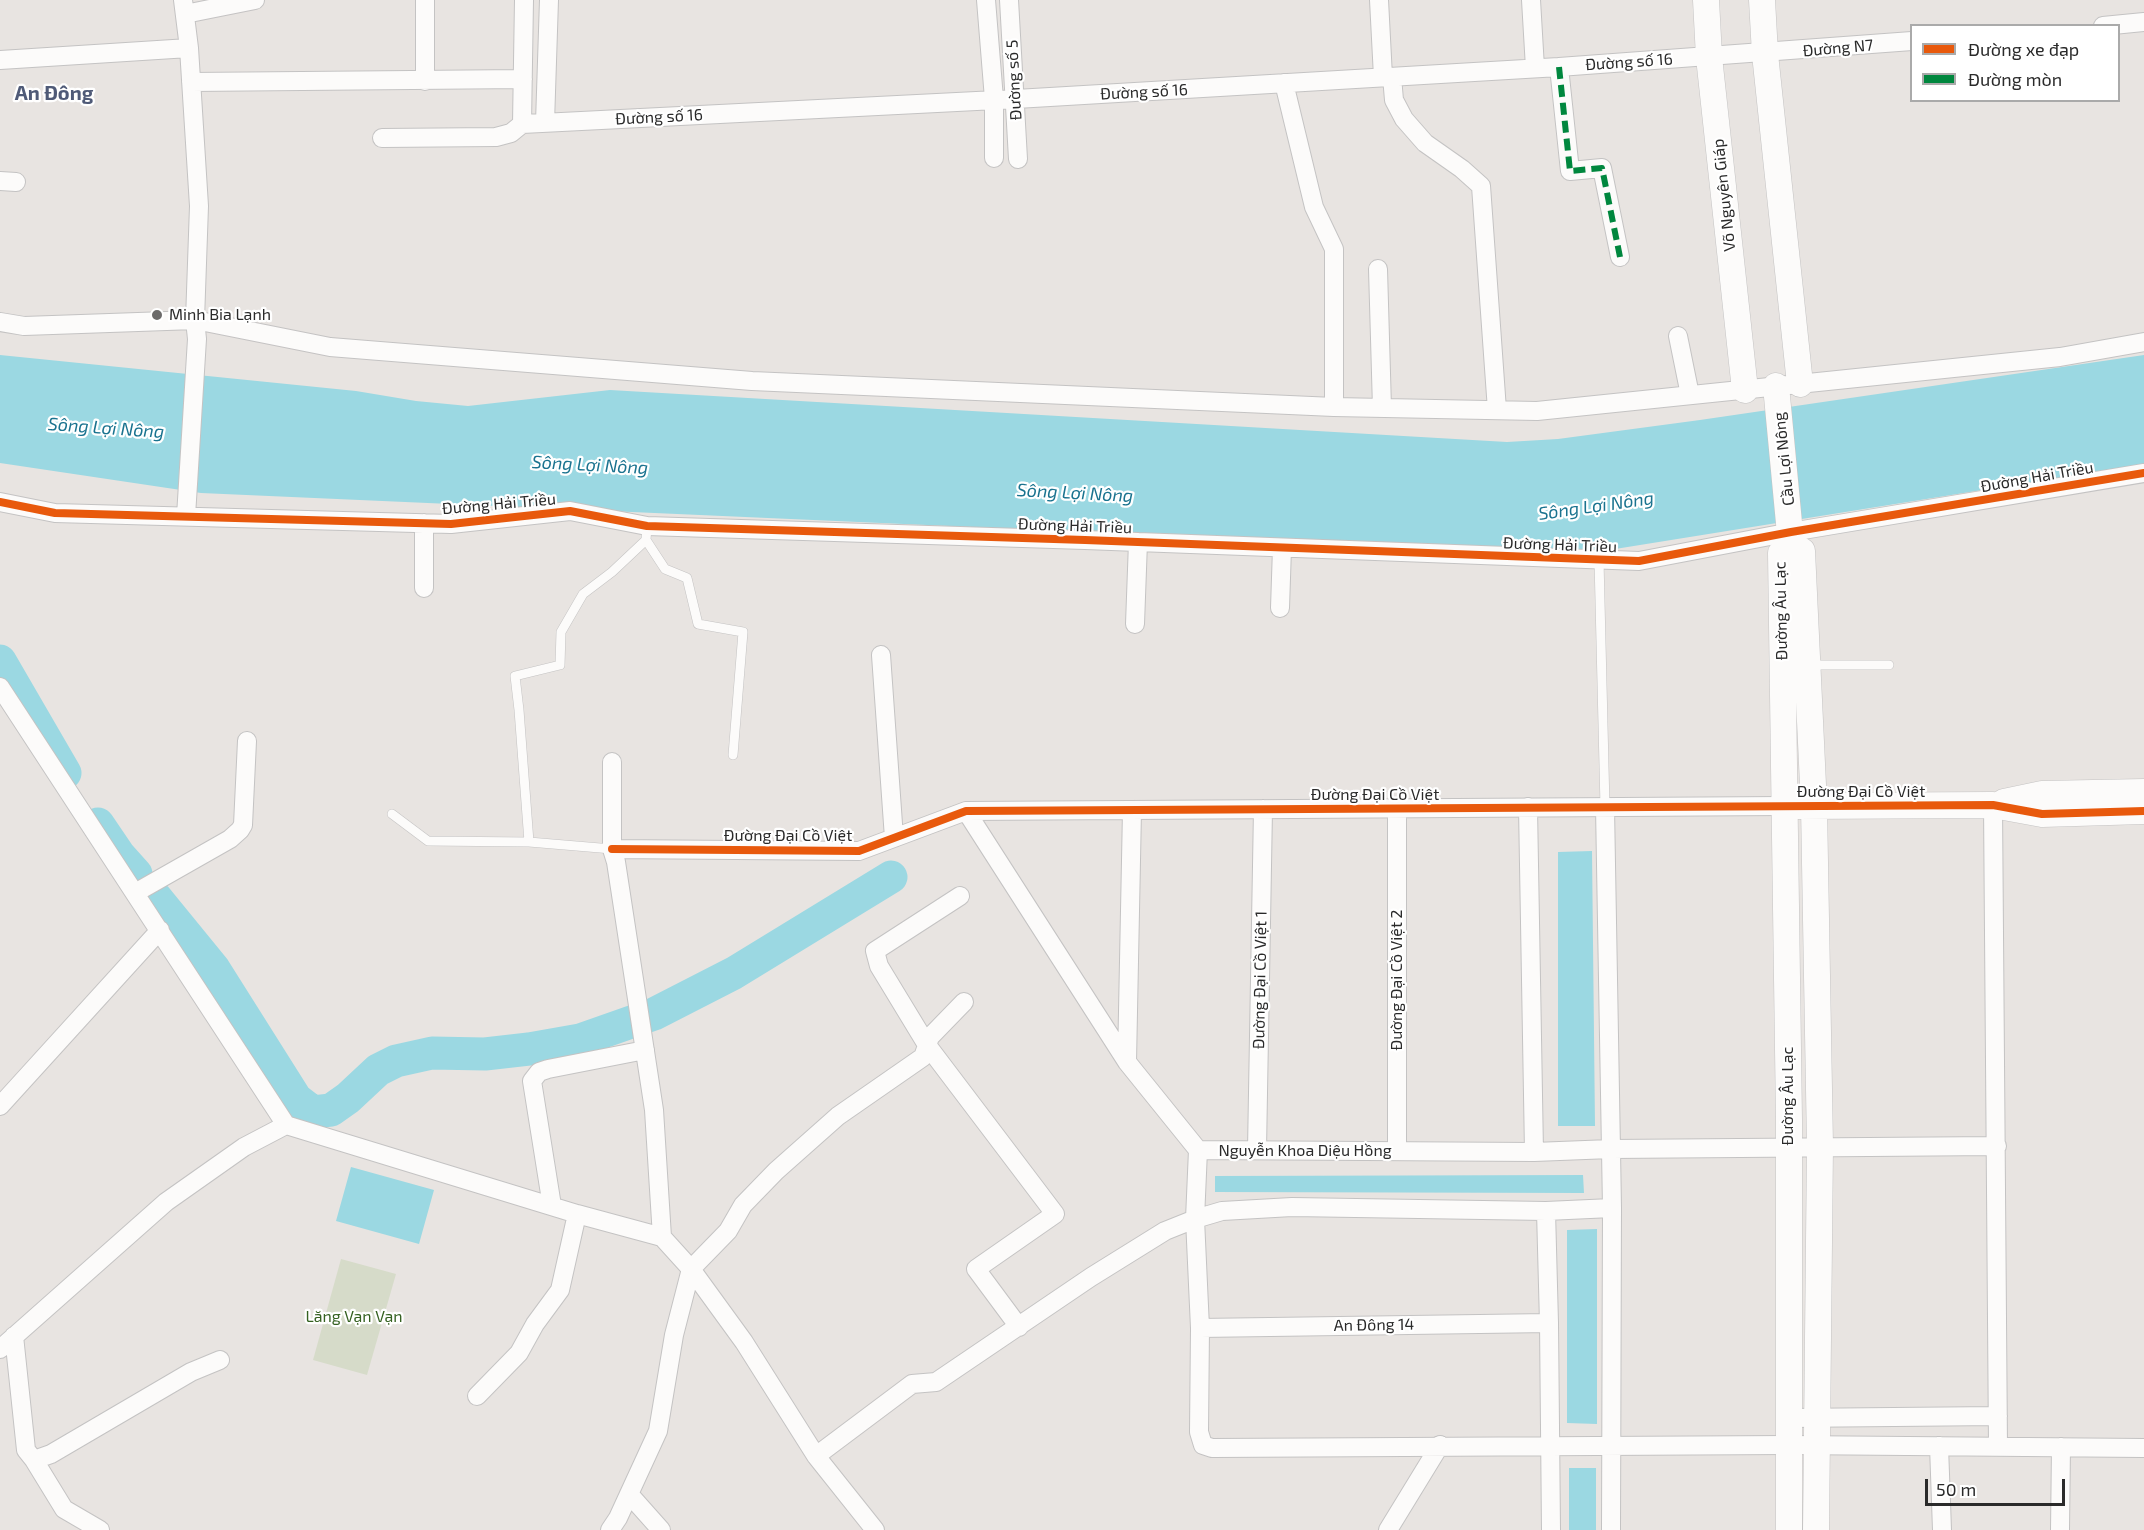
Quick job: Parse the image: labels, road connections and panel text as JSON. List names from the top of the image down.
{
  "streets": {
    "street": [
      "Đường N7",
      "Đường số 16",
      "Đường số 5",
      "Võ Nguyên Giáp",
      "Cầu Lợi Nông",
      "Đường Hải Triều",
      "Đường Âu Lạc",
      "Đường Đại Cồ Việt",
      "Đường Đại Cồ Việt 1",
      "Đường Đại Cồ Việt 2",
      "Nguyễn Khoa Diệu Hồng",
      "An Đông 14"
    ]
  },
  "crossings": [
    ["Đường N7", "Đường số 16"],
    ["Đường số 16", "Đường số 5"],
    ["Đường số 16", "Võ Nguyên Giáp"],
    ["Cầu Lợi Nông", "Đường Hải Triều"],
    ["Cầu Lợi Nông", "Đường Âu Lạc"],
    ["Đường Hải Triều", "Đường Âu Lạc"],
    ["Đường Âu Lạc", "Đường Đại Cồ Việt"],
    ["Đường Âu Lạc", "Nguyễn Khoa Diệu Hồng"],
    ["Đường Đại Cồ Việt", "Đường Đại Cồ Việt 1"],
    ["Đường Đại Cồ Việt", "Đường Đại Cồ Việt 2"],
    ["Đường Đại Cồ Việt", "Nguyễn Khoa Diệu Hồng"],
    ["Đường Đại Cồ Việt 1", "Nguyễn Khoa Diệu Hồng"],
    ["Đường Đại Cồ Việt 2", "Nguyễn Khoa Diệu Hồng"]
  ],
  "districts": ["An Đông"],
  "water": ["Sông Lợi Nông"],
  "parks": ["Lăng Vạn Vạn"],
  "places": ["Minh Bia Lạnh"],
  "legend": ["Đường xe đạp", "Đường mòn"],
  "scale_bar": "50 m"
}
